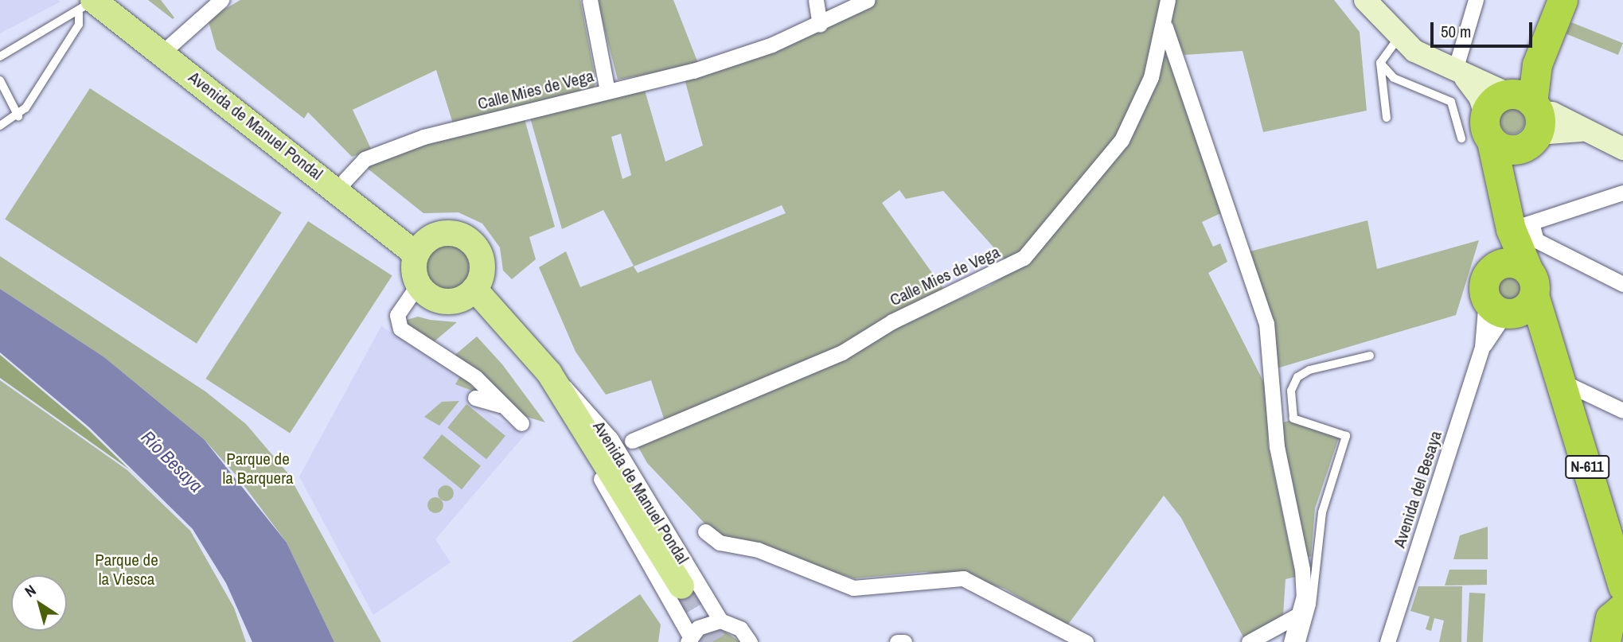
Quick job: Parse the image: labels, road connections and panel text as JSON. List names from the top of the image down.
{
  "streets": {
    "highway": ["N-611"],
    "main road": ["Avenida de Manuel Pondal"],
    "street": ["Calle Mies de Vega", "Avenida del Besaya"]
  },
  "crossings": [
    ["Calle Mies de Vega", "Avenida de Manuel Pondal"],
    ["N-611", "Avenida del Besaya"]
  ],
  "water": ["Río Besaya"],
  "parks": ["Parque de la Barquera", "Parque de la Viesca"],
  "scale_bar": "50 m",
  "north": "top left"
}
